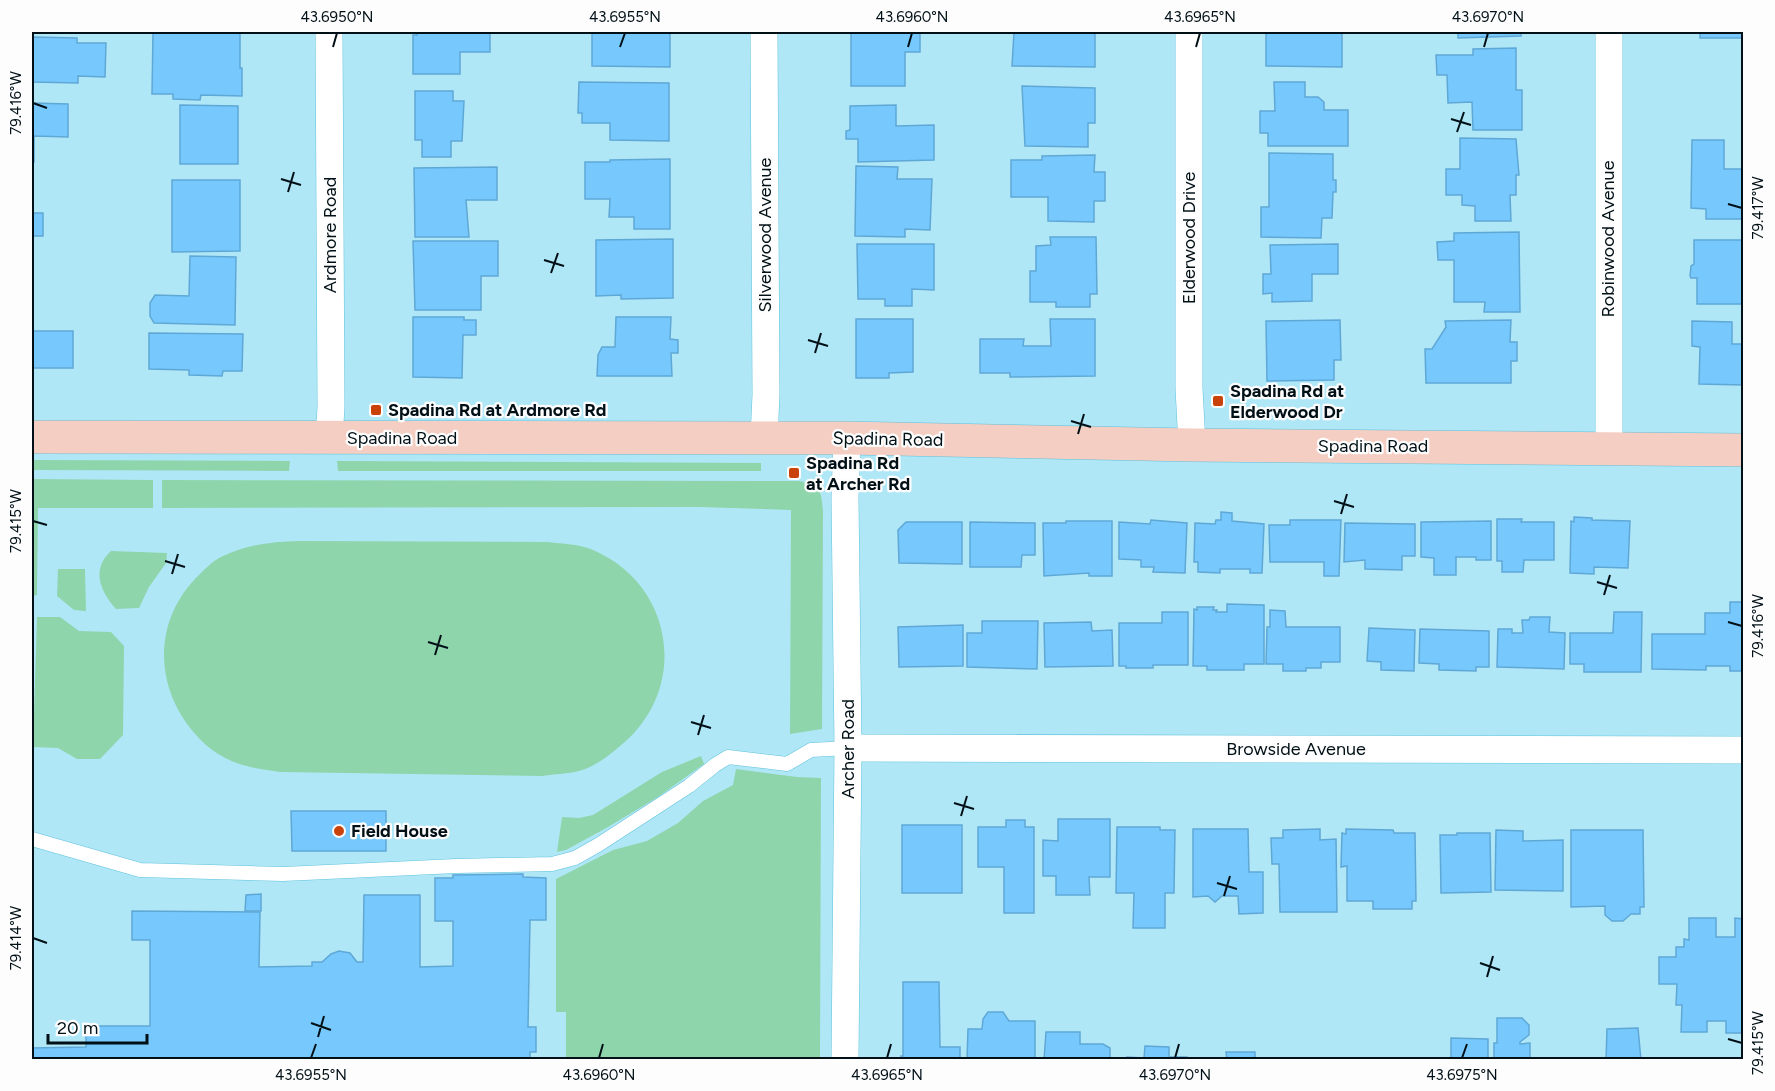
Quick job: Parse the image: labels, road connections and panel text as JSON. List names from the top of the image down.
{
  "streets": {
    "street": [
      "Ardmore Road",
      "Silverwood Avenue",
      "Elderwood Drive",
      "Robinwood Avenue",
      "Spadina Road",
      "Archer Road",
      "Browside Avenue"
    ]
  },
  "crossings": [
    ["Ardmore Road", "Spadina Road"],
    ["Silverwood Avenue", "Spadina Road"],
    ["Elderwood Drive", "Spadina Road"],
    ["Robinwood Avenue", "Spadina Road"],
    ["Spadina Road", "Archer Road"],
    ["Archer Road", "Browside Avenue"]
  ],
  "places": {
    "transit": ["Spadina Rd at Elderwood Dr", "Spadina Rd at Ardmore Rd", "Spadina Rd at Archer Rd"],
    "other": ["Field House"]
  },
  "scale_bar": "20 m",
  "coordinates": [
    "43.6950°N",
    "43.6955°N",
    "43.6960°N",
    "43.6965°N",
    "43.6970°N",
    "79.416°W",
    "79.417°W",
    "79.415°W",
    "79.414°W",
    "43.6975°N"
  ]
}
